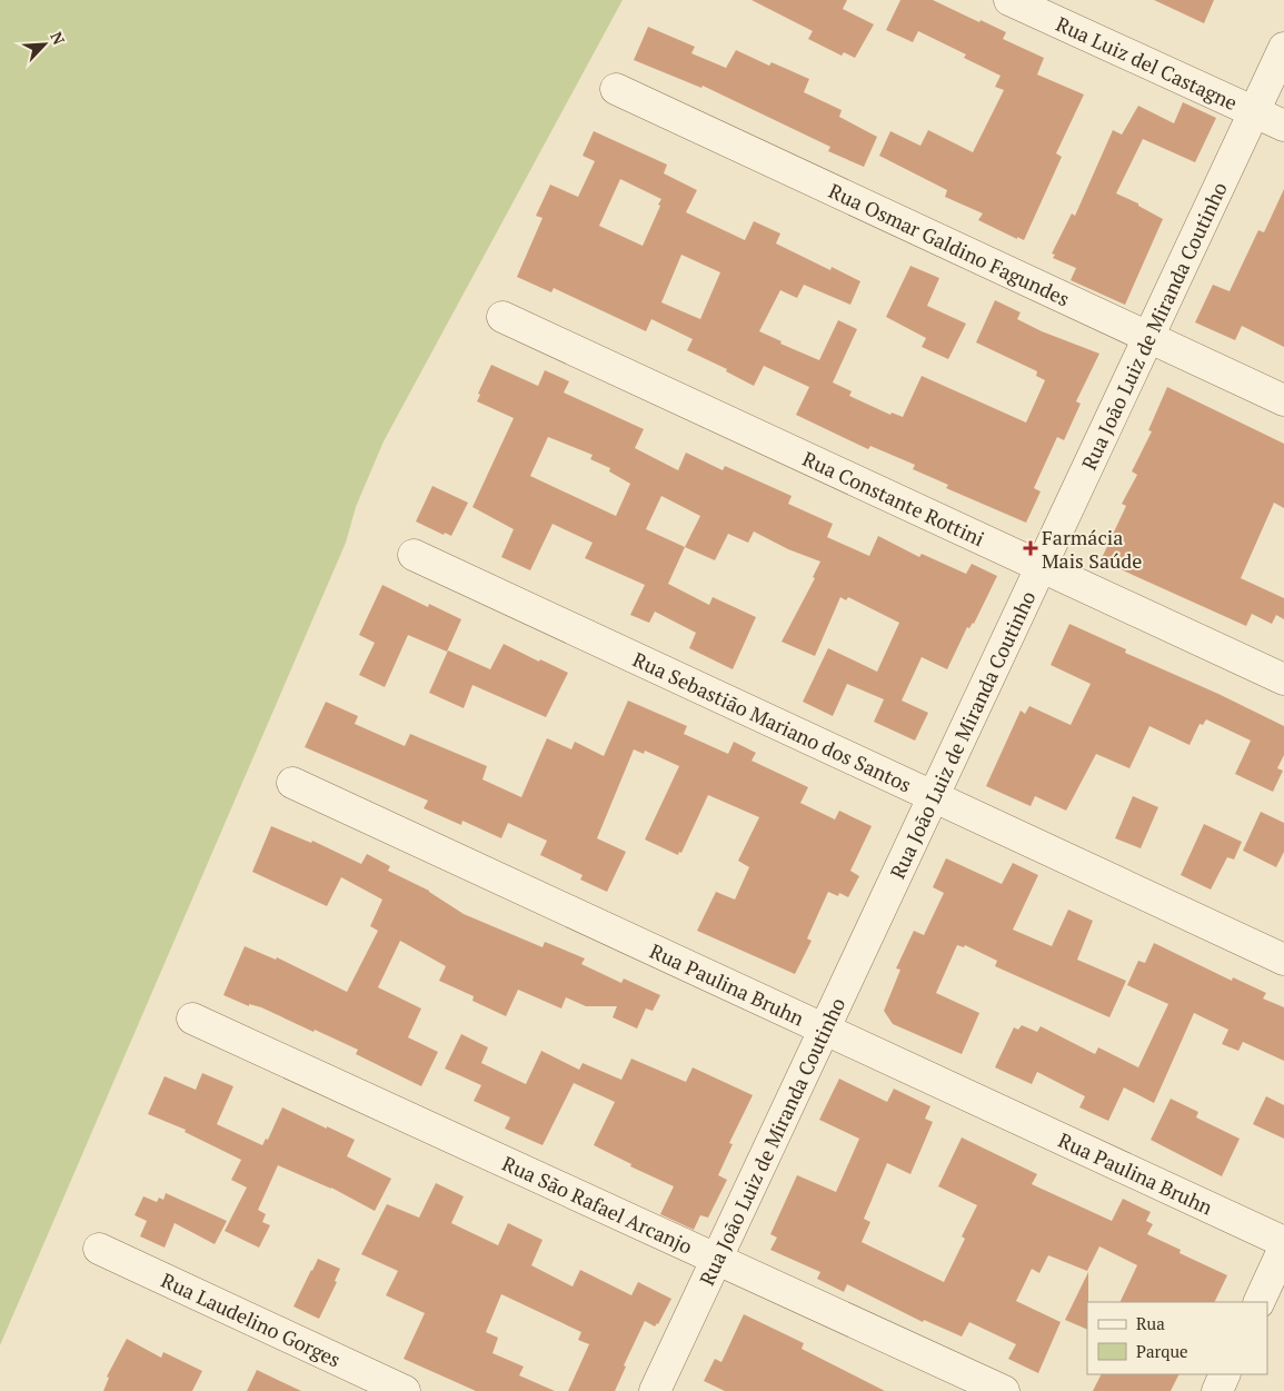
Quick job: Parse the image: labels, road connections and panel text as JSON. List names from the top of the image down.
{
  "streets": {
    "street": [
      "Rua Luiz del Castagne",
      "Rua Osmar Galdino Fagundes",
      "Rua João Luiz de Miranda Coutinho",
      "Rua Constante Rottini",
      "Rua Sebastião Mariano dos Santos",
      "Rua Paulina Bruhn",
      "Rua São Rafael Arcanjo",
      "Rua Laudelino Gorges"
    ]
  },
  "crossings": [
    ["Rua Luiz del Castagne", "Rua João Luiz de Miranda Coutinho"],
    ["Rua Osmar Galdino Fagundes", "Rua João Luiz de Miranda Coutinho"],
    ["Rua João Luiz de Miranda Coutinho", "Rua Constante Rottini"],
    ["Rua João Luiz de Miranda Coutinho", "Rua Sebastião Mariano dos Santos"],
    ["Rua João Luiz de Miranda Coutinho", "Rua Paulina Bruhn"],
    ["Rua João Luiz de Miranda Coutinho", "Rua São Rafael Arcanjo"]
  ],
  "places": {
    "health": ["Farmácia Mais Saúde"]
  },
  "legend": ["Rua", "Parque"],
  "north": "top right"
}
